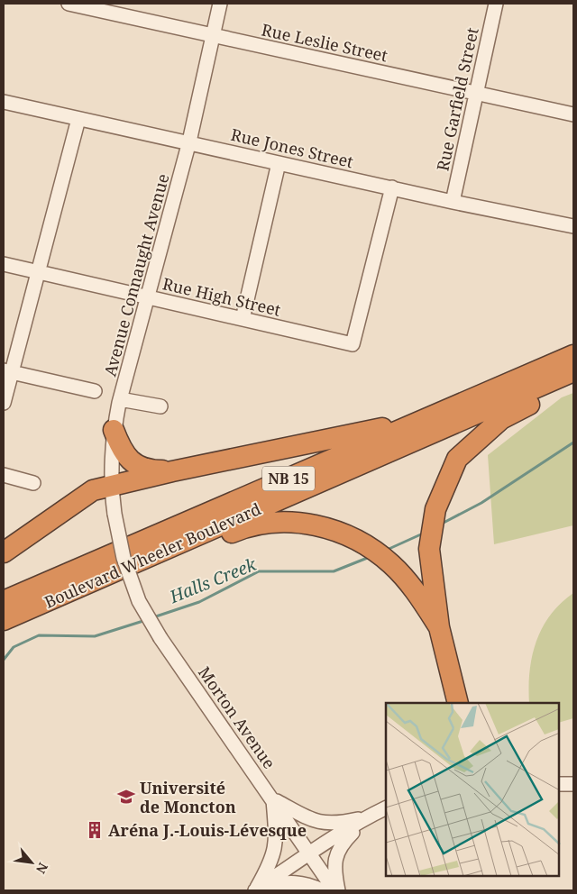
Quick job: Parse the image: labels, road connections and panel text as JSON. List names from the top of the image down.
{
  "streets": {
    "highway": ["NB 15", "Boulevard Wheeler Boulevard"],
    "street": [
      "Rue Leslie Street",
      "Rue Garfield Street",
      "Rue Jones Street",
      "Avenue Connaught Avenue",
      "Rue High Street",
      "Morton Avenue"
    ]
  },
  "crossings": [
    ["Rue Leslie Street", "Rue Garfield Street"],
    ["Rue Leslie Street", "Avenue Connaught Avenue"],
    ["Rue Garfield Street", "Rue Jones Street"],
    ["Rue Jones Street", "Avenue Connaught Avenue"],
    ["Rue Jones Street", "Rue High Street"],
    ["Avenue Connaught Avenue", "Rue High Street"],
    ["Avenue Connaught Avenue", "Morton Avenue"]
  ],
  "water": ["Halls Creek"],
  "places": {
    "school or university": ["Université de Moncton"],
    "building": ["Aréna J.-Louis-Lévesque"]
  },
  "north": "bottom right"
}
